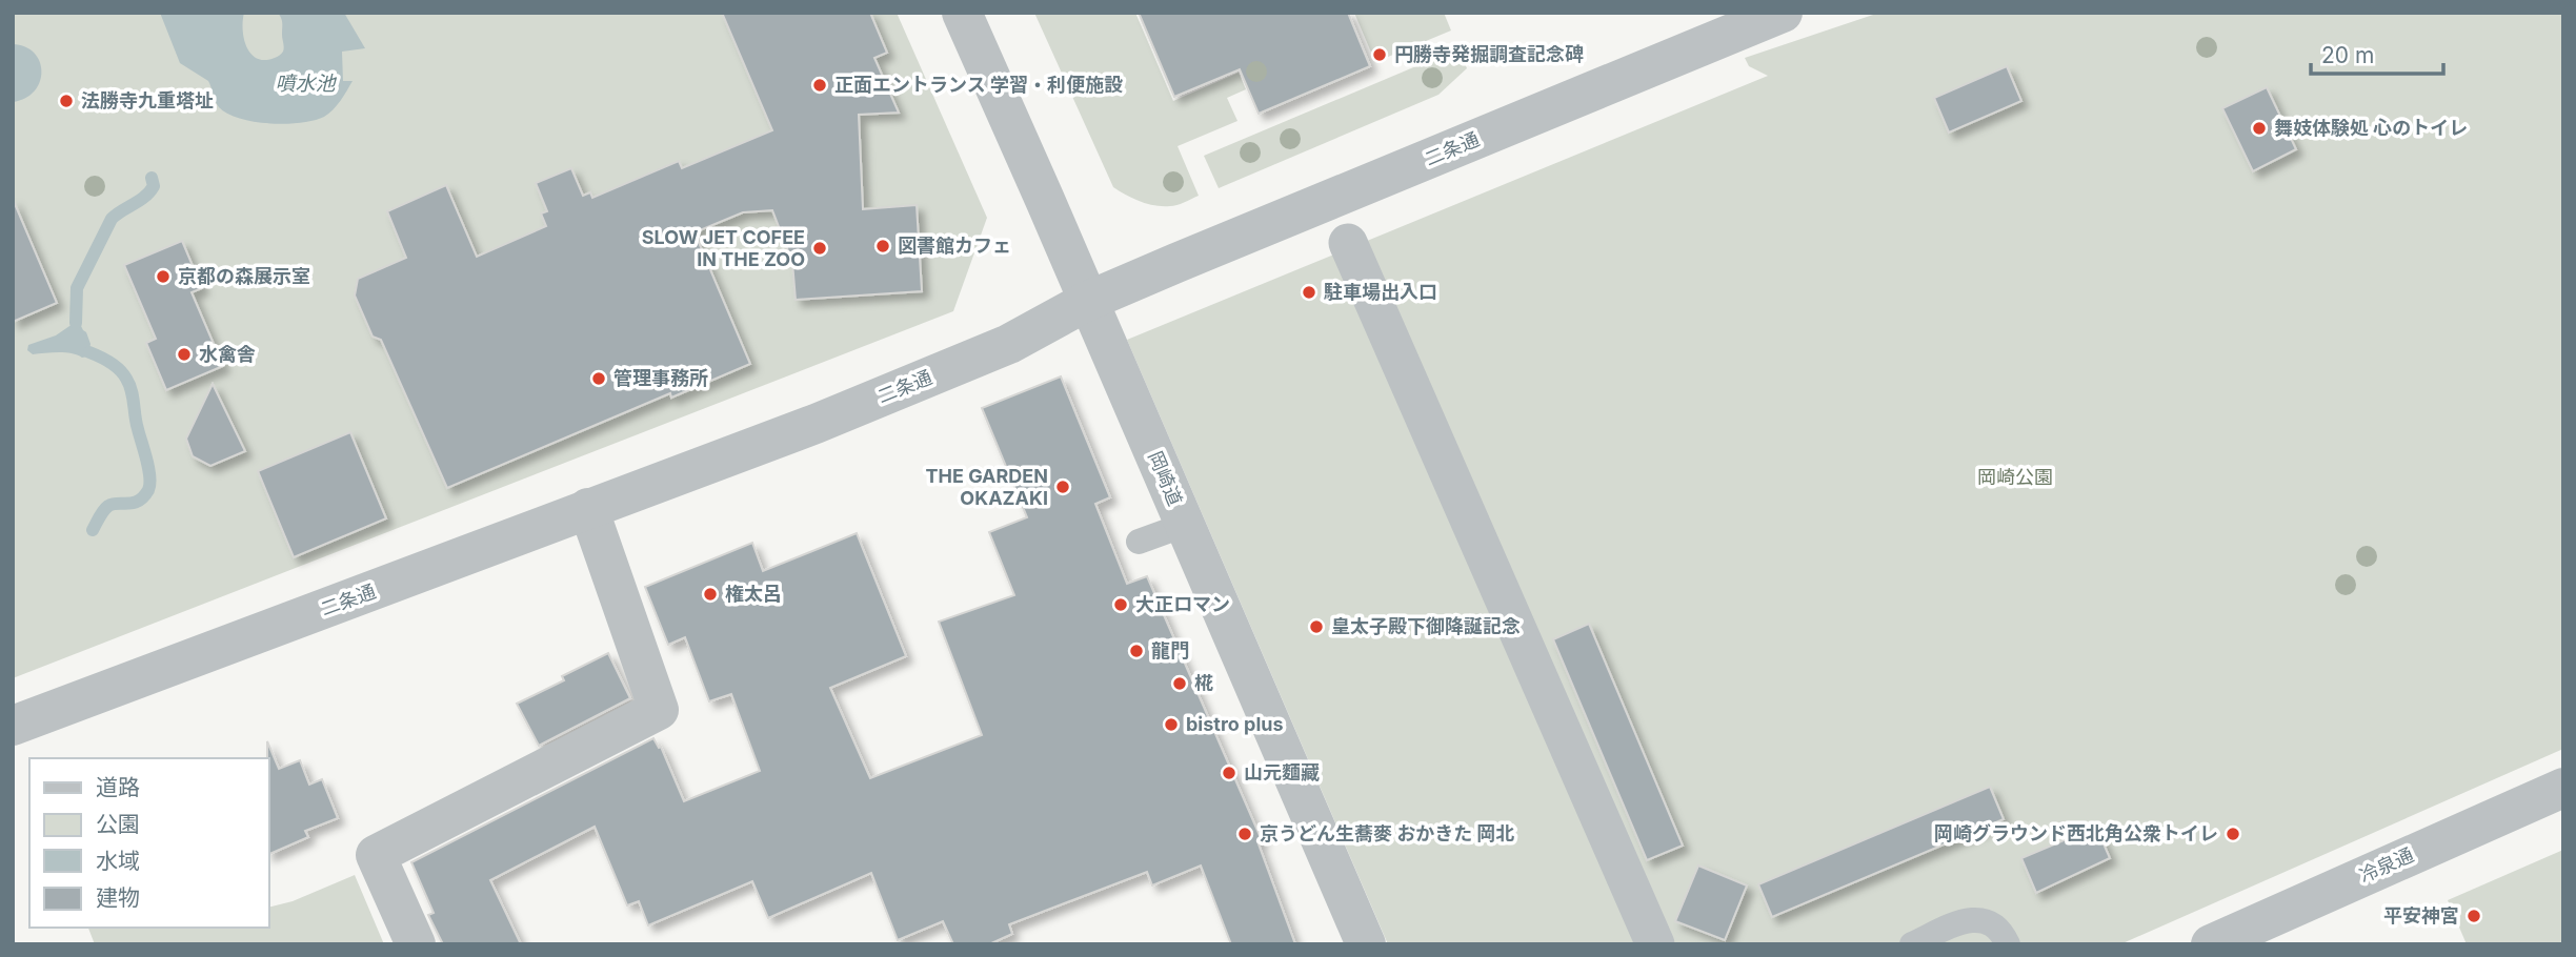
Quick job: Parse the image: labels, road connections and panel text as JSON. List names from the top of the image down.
{
  "streets": {
    "street": ["二条通", "岡崎道", "冷泉通"]
  },
  "crossings": [
    ["二条通", "岡崎道"]
  ],
  "water": ["噴水池"],
  "parks": ["岡崎公園"],
  "places": [
    "円勝寺発掘調査記念碑",
    "正面エントランス 学習・利便施設",
    "法勝寺九重塔址",
    "舞妓体験処 心のトイレ",
    "図書館カフェ",
    "SLOW JET COFEE IN THE ZOO",
    "京都の森展示室",
    "駐車場出入口",
    "水禽舎",
    "管理事務所",
    "THE GARDEN OKAZAKI",
    "権太呂",
    "大正ロマン",
    "皇太子殿下御降誕記念",
    "龍門",
    "椛",
    "bistro plus",
    "山元麵藏",
    "京うどん生蕎麥 おかきた 岡北",
    "岡崎グラウンド西北角公衆トイレ",
    "平安神宮"
  ],
  "legend": [
    "道路",
    "公園",
    "水域",
    "建物"
  ],
  "scale_bar": "20 m"
}
